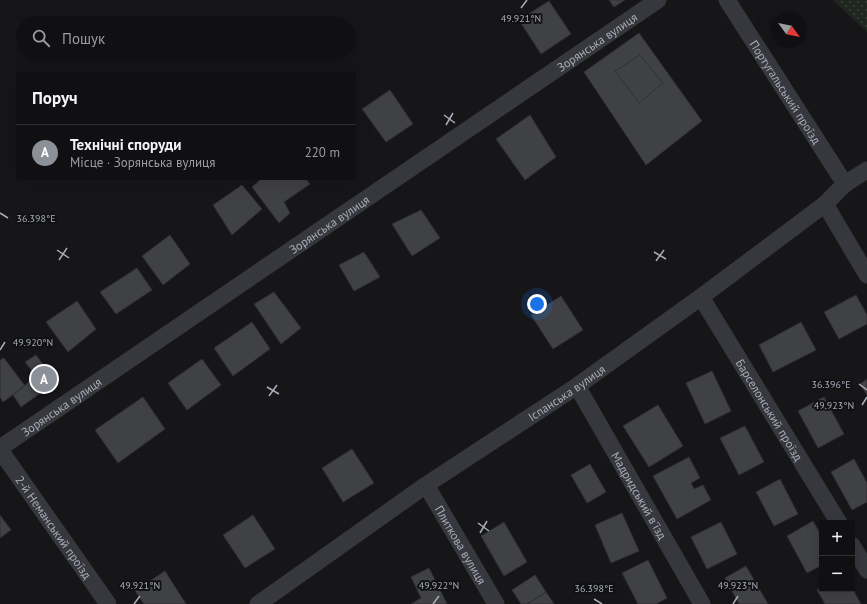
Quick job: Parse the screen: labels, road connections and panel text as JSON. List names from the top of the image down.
{
  "streets": {
    "street": [
      "Зорянська вулиця",
      "Португальський проїзд",
      "Іспанська вулиця",
      "Барселонський проїзд",
      "Мадридський в'їзд",
      "2-й Неманський проїзд",
      "Плиткова вулиця"
    ]
  },
  "crossings": [
    ["Зорянська вулиця", "2-й Неманський проїзд"],
    ["Португальський проїзд", "Іспанська вулиця"],
    ["Іспанська вулиця", "Барселонський проїзд"],
    ["Іспанська вулиця", "Мадридський в'їзд"],
    ["Іспанська вулиця", "Плиткова вулиця"]
  ],
  "north": "bottom right",
  "page": {
    "search": "Пошук",
    "heading": "Поруч",
    "list": [
      {
        "mark": "A",
        "name": "Технічні споруди",
        "note": "Місце · Зорянська вулиця",
        "value": "220 m"
      }
    ],
    "pins": "A",
    "map_buttons": ["+", "−"]
  },
  "coordinates": [
    "49.921°N",
    "36.398°E",
    "49.920°N",
    "36.396°E",
    "49.923°N",
    "49.922°N"
  ]
}
